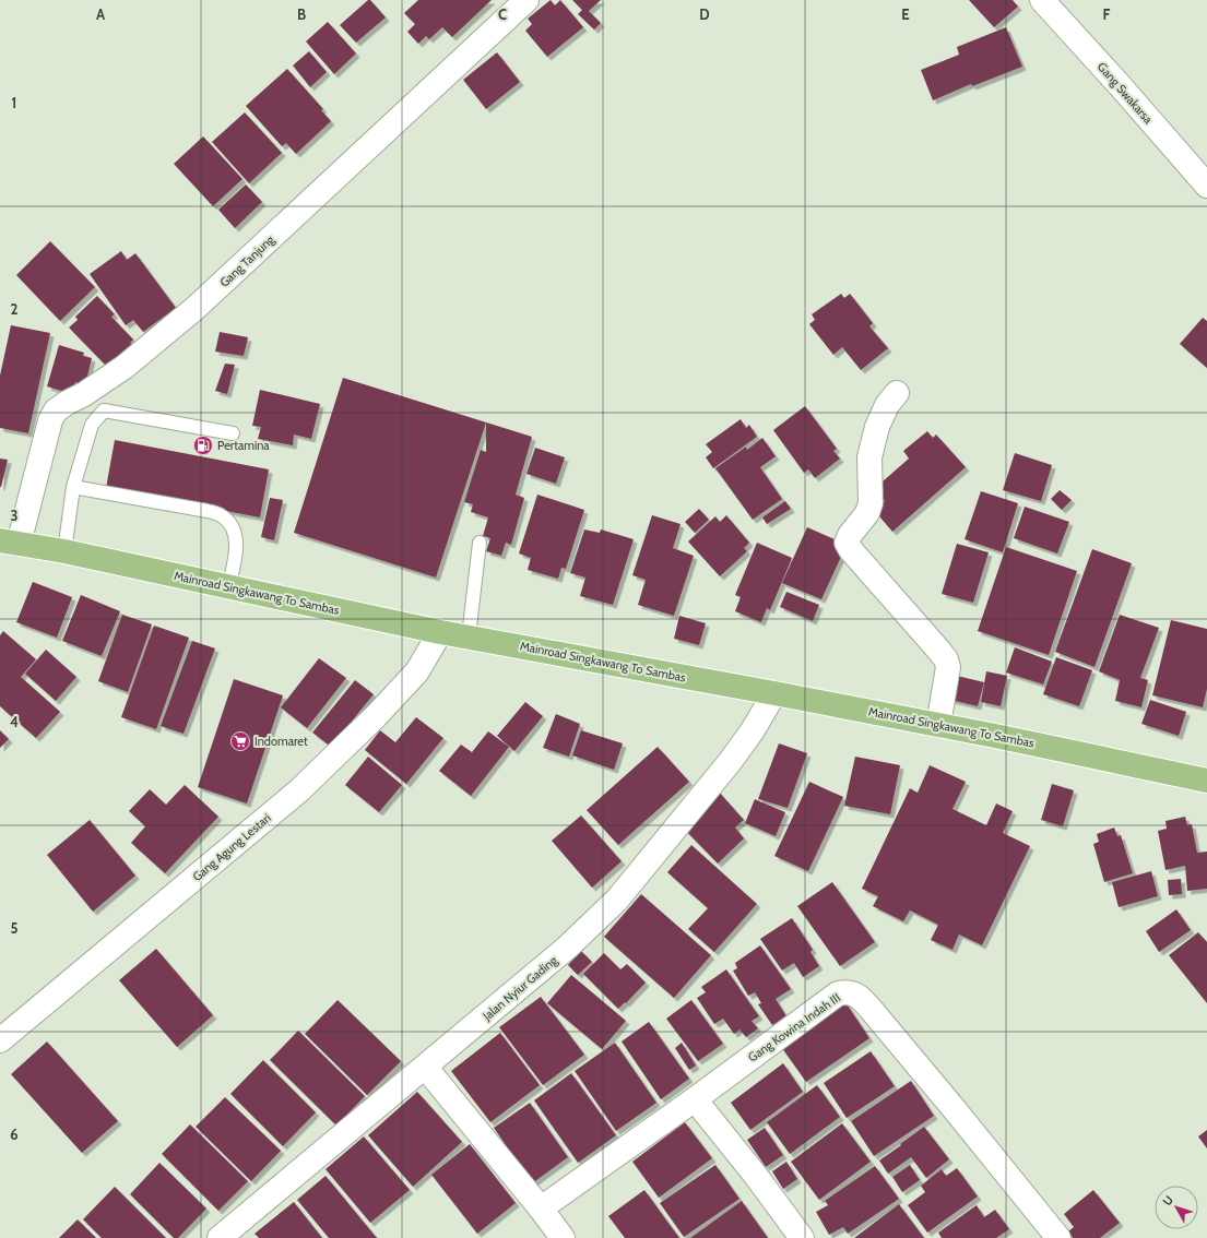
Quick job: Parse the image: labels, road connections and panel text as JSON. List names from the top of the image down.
{
  "streets": {
    "main road": ["Mainroad Singkawang To Sambas"],
    "street": [
      "Gang Swakarsa",
      "Gang Tanjung",
      "Gang Agung Lestari",
      "Jalan Nyiur Gading",
      "Gang Kowina Indah III"
    ]
  },
  "crossings": [
    ["Gang Tanjung", "Mainroad Singkawang To Sambas"],
    ["Mainroad Singkawang To Sambas", "Gang Agung Lestari"],
    ["Mainroad Singkawang To Sambas", "Jalan Nyiur Gading"]
  ],
  "places": {
    "fuel station": ["Pertamina"],
    "supermarket": ["Indomaret"]
  },
  "north": "top left",
  "grid": {
    "columns": [
      "A",
      "B",
      "C",
      "D",
      "E",
      "F"
    ],
    "rows": [
      "1",
      "2",
      "3",
      "4",
      "5",
      "6"
    ]
  }
}
